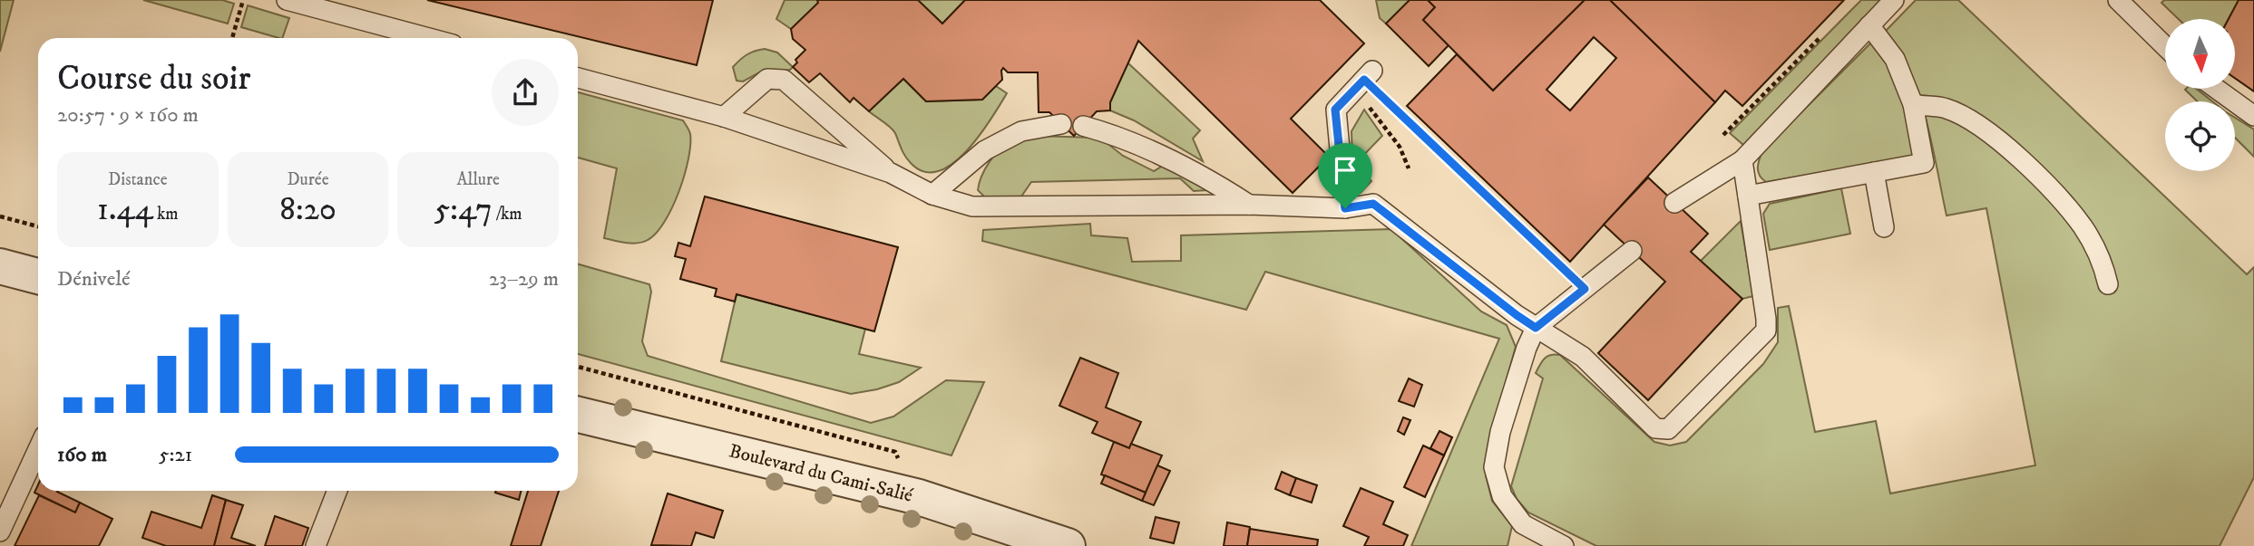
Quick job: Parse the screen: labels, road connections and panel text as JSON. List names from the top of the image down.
{
  "streets": {
    "street": ["Boulevard du Cami-Salié"]
  },
  "north": "bottom",
  "page": {
    "heading": ["Course du soir", "20:57 · 9 × 160 m"],
    "stats": [
      ["Distance", "1.44 km"],
      ["Durée", "8:20"],
      ["Allure", "5:47 /km"]
    ],
    "chart": ["Dénivelé", "23–29 m"],
    "list": [
      {
        "name": "160 m",
        "note": "5:21"
      }
    ]
  }
}
